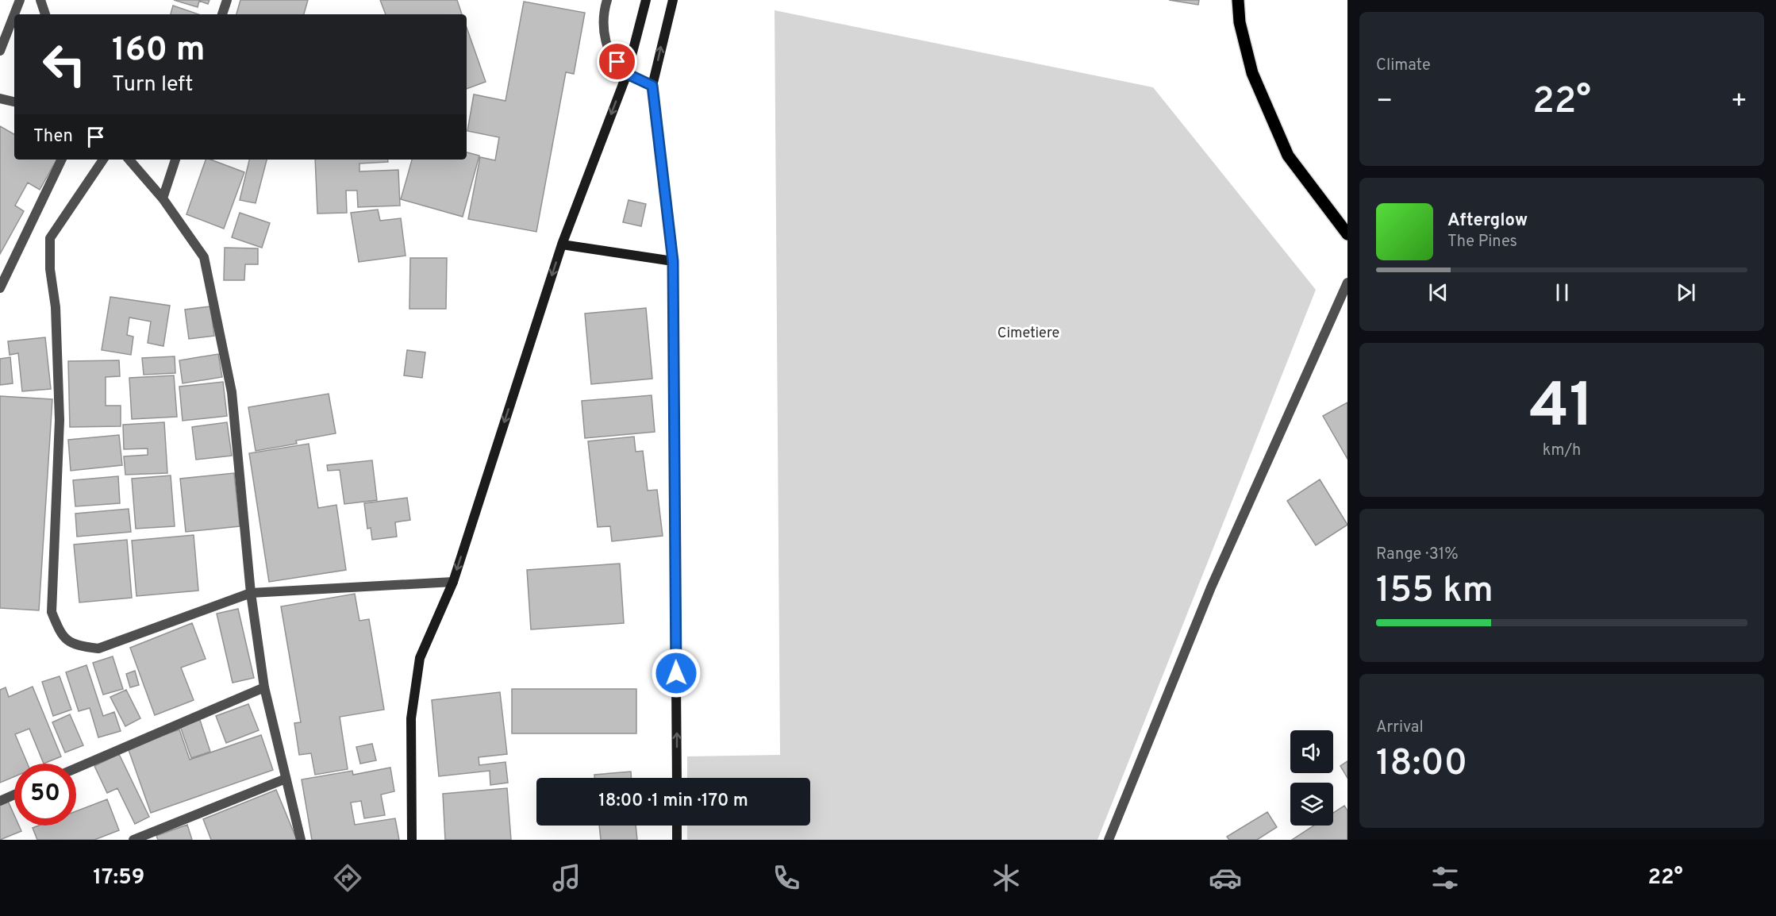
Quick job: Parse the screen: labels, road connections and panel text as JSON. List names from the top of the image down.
{
  "parks": ["Cimetiere"],
  "page": {
    "tile": [
      "Climate",
      ["41", "km/h"],
      ["Range · 31%", "155 km"],
      ["Arrival", "18:00"]
    ],
    "turn": ["160 m", "Turn left"],
    "heat": ["−", "22°", "+"],
    "then": "Then",
    "song": ["Afterglow", "The Pines"],
    "limit": "50",
    "trip": "18:00 · 1 min · 170 m",
    "tabs": ["17:59", "22°"]
  }
}
